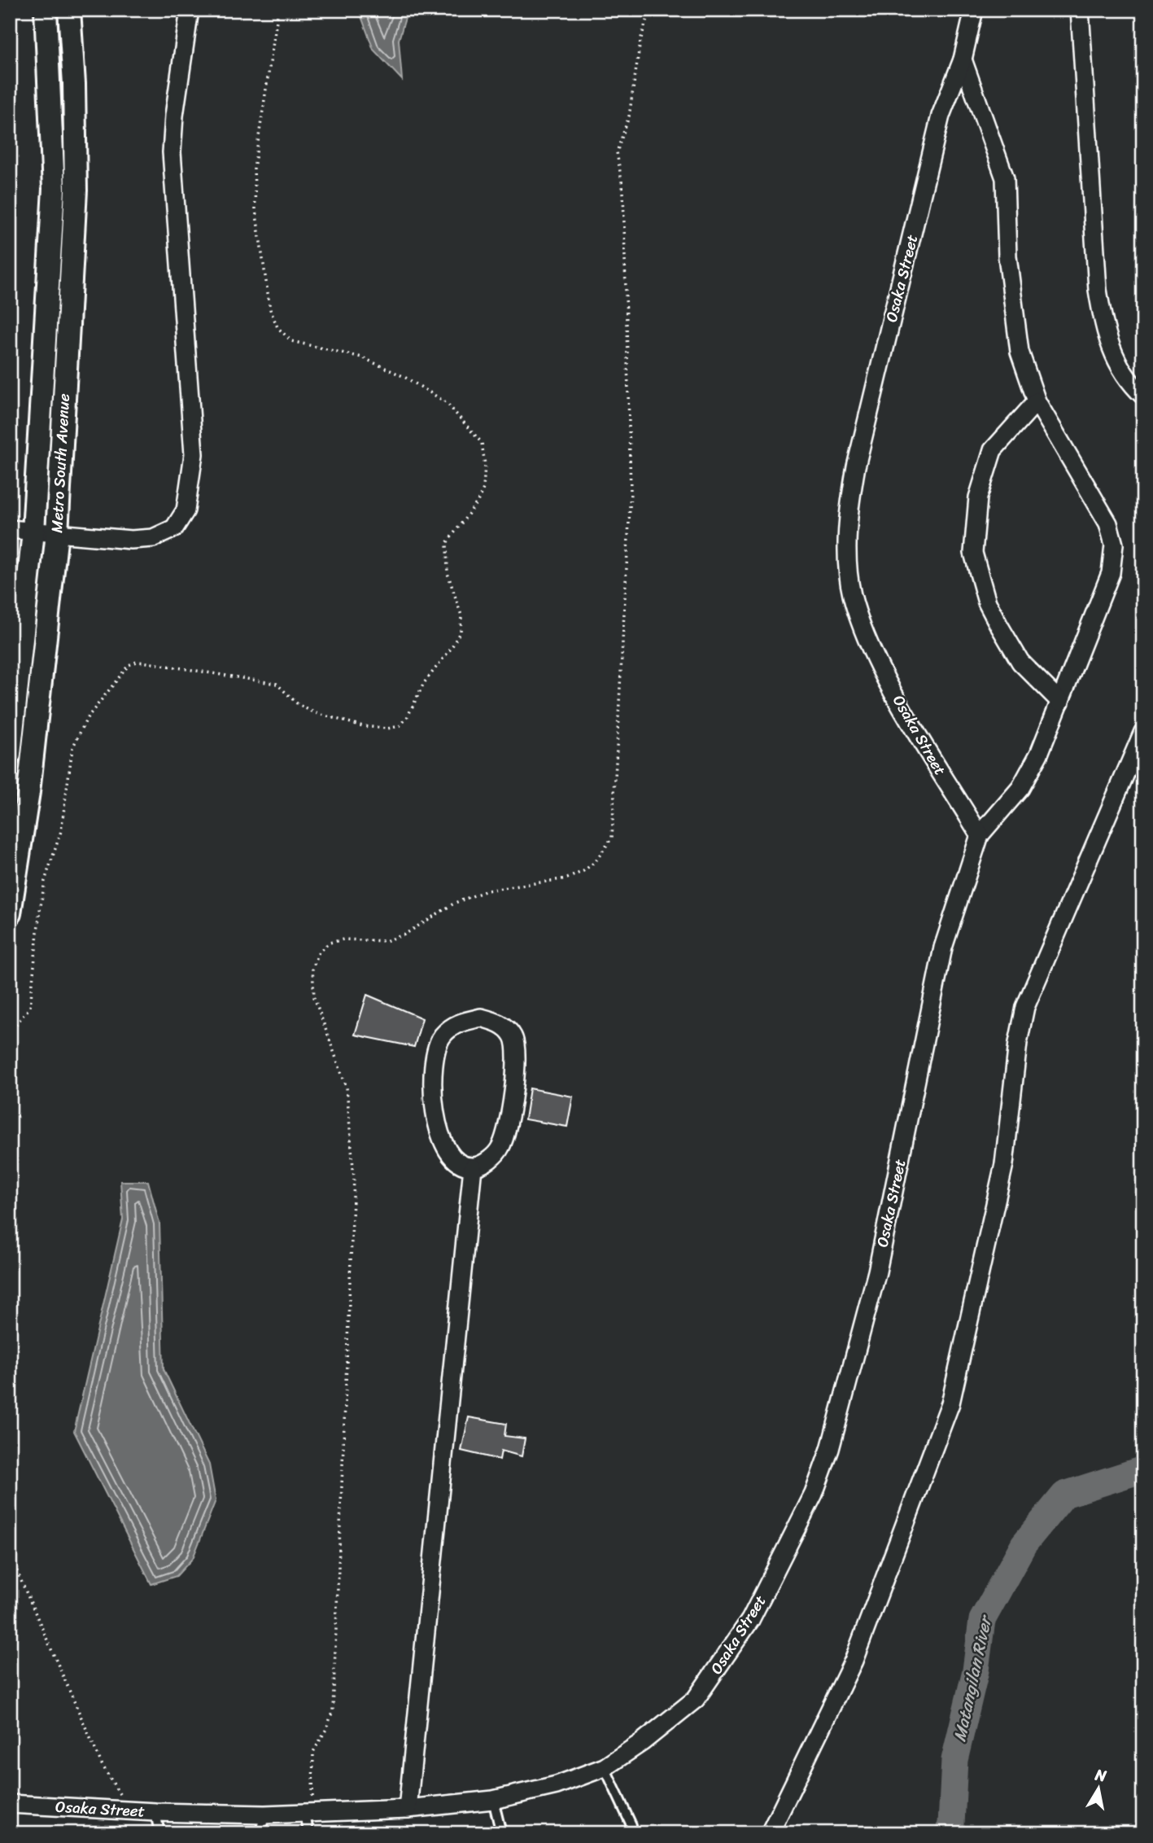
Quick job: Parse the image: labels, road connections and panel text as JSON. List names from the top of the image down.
{
  "streets": {
    "street": ["Osaka Street", "Metro South Avenue"]
  },
  "water": ["Matangilan River"],
  "north": "top"
}
